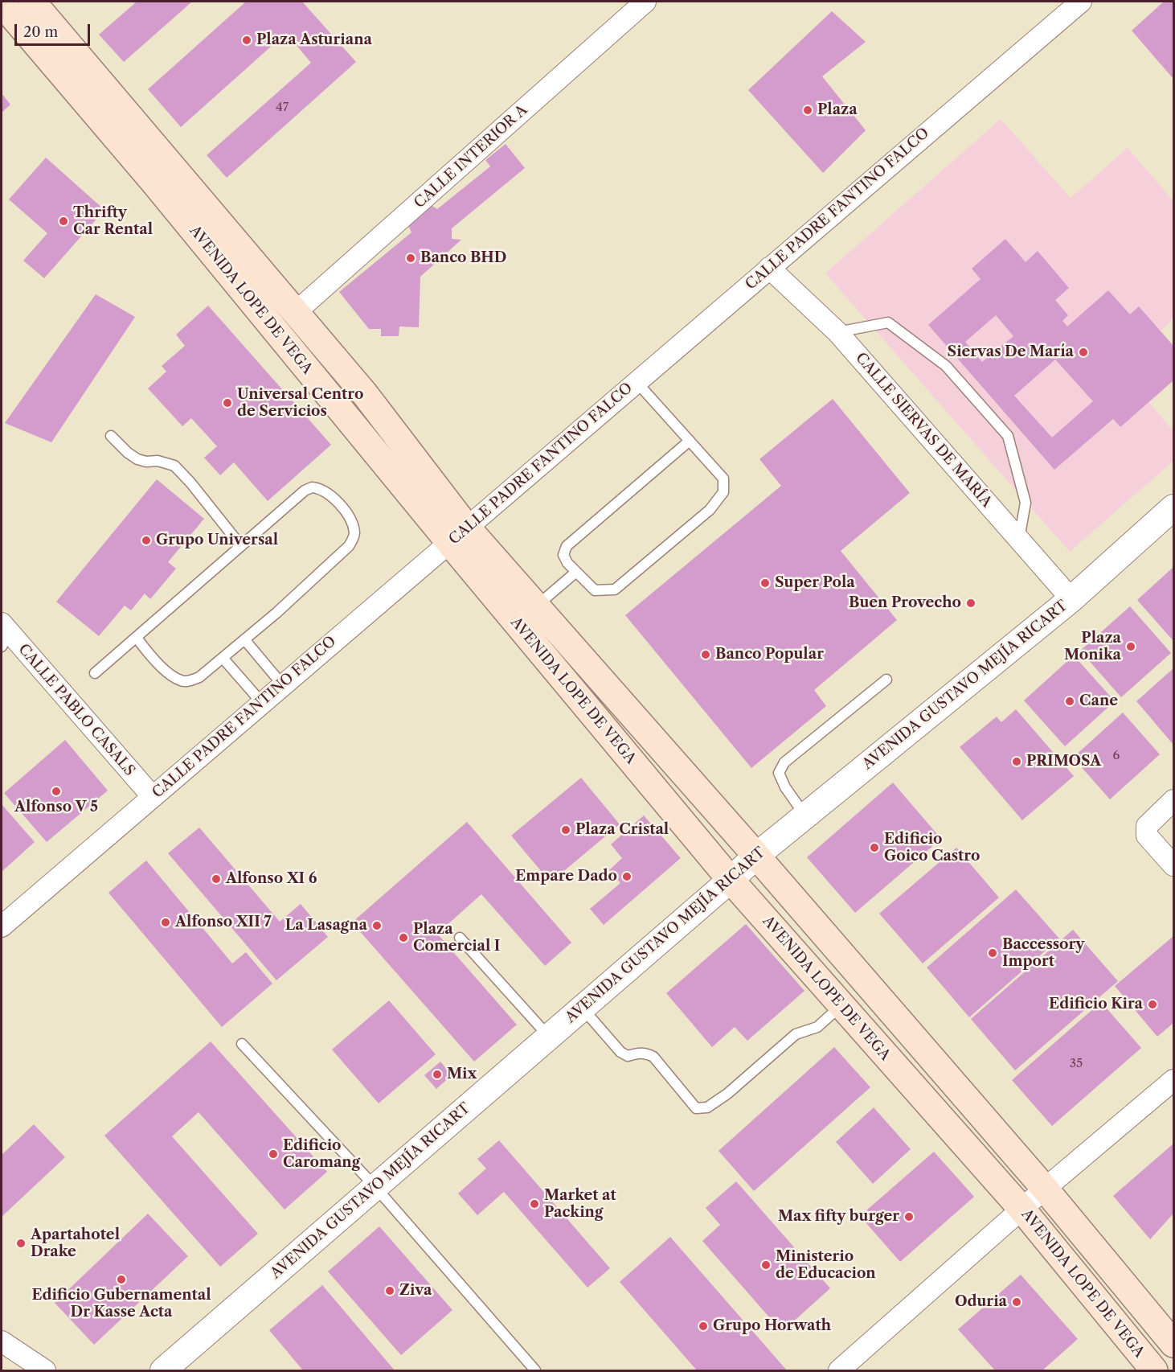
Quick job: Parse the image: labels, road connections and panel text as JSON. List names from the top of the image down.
{
  "streets": {
    "main road": ["AVENIDA LOPE DE VEGA"],
    "street": [
      "CALLE INTERIOR A",
      "CALLE PADRE FANTINO FALCO",
      "CALLE SIERVAS DE MARÍA",
      "AVENIDA GUSTAVO MEJÍA RICART",
      "CALLE PABLO CASALS"
    ]
  },
  "crossings": [
    ["CALLE INTERIOR A", "AVENIDA LOPE DE VEGA"],
    ["CALLE PADRE FANTINO FALCO", "AVENIDA LOPE DE VEGA"],
    ["CALLE PADRE FANTINO FALCO", "CALLE SIERVAS DE MARÍA"],
    ["CALLE PADRE FANTINO FALCO", "CALLE PABLO CASALS"],
    ["AVENIDA LOPE DE VEGA", "AVENIDA GUSTAVO MEJÍA RICART"],
    ["CALLE SIERVAS DE MARÍA", "AVENIDA GUSTAVO MEJÍA RICART"]
  ],
  "places": [
    "Plaza Asturiana",
    "Plaza",
    "Thrifty Car Rental",
    "Banco BHD",
    "Siervas De María",
    "Universal Centro de Servicios",
    "Grupo Universal",
    "Super Pola",
    "Buen Provecho",
    "Plaza Monika",
    "Banco Popular",
    "Cane",
    "PRIMOSA",
    "Alfonso V 5",
    "Plaza Cristal",
    "Edificio Goico Castro",
    "Empare Dado",
    "Alfonso XI 6",
    "Alfonso XII 7",
    "La Lasagna",
    "Plaza Comercial I",
    "Baccessory Import",
    "Edificio Kira",
    "Mix",
    "Edificio Caromang",
    "Market at Packing",
    "Max fifty burger",
    "Apartahotel Drake",
    "Ministerio de Educacion",
    "Edificio Gubernamental Dr Kasse Acta",
    "Ziva",
    "Oduria",
    "Grupo Horwath"
  ],
  "house_numbers": ["47", "6", "35"],
  "scale_bar": "20 m"
}
